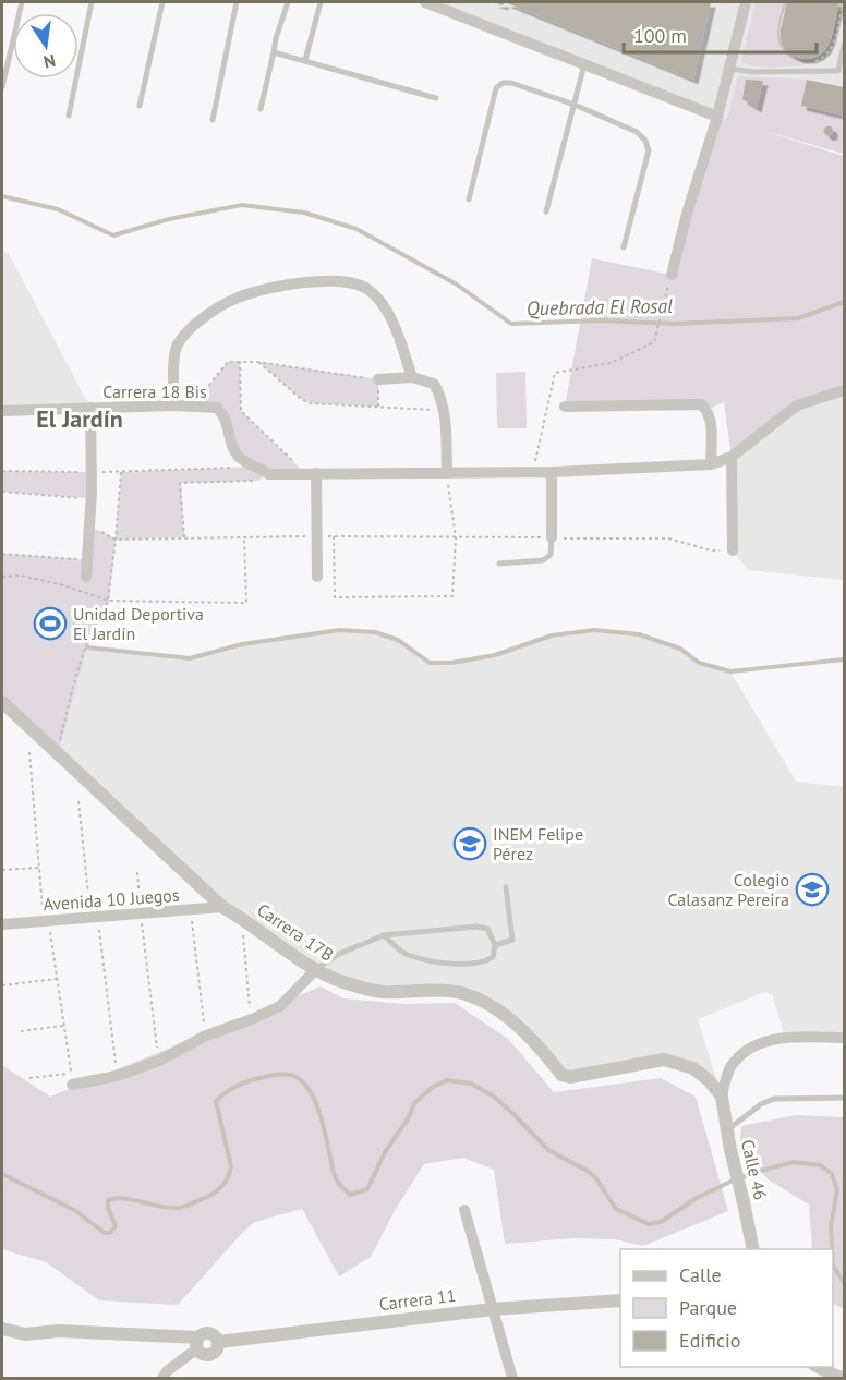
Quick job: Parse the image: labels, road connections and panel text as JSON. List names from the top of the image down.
{
  "streets": {
    "street": [
      "Carrera 18 Bis",
      "Avenida 10 Juegos",
      "Carrera 17B",
      "Calle 46",
      "Carrera 11"
    ]
  },
  "crossings": [
    ["Avenida 10 Juegos", "Carrera 17B"],
    ["Carrera 17B", "Calle 46"]
  ],
  "districts": ["El Jardín"],
  "water": ["Quebrada El Rosal"],
  "places": {
    "sports": ["Unidad Deportiva El Jardín"],
    "school or university": ["INEM Felipe Pérez", "Colegio Calasanz Pereira"]
  },
  "legend": ["Calle", "Parque", "Edificio"],
  "scale_bar": "100 m",
  "north": "bottom"
}
